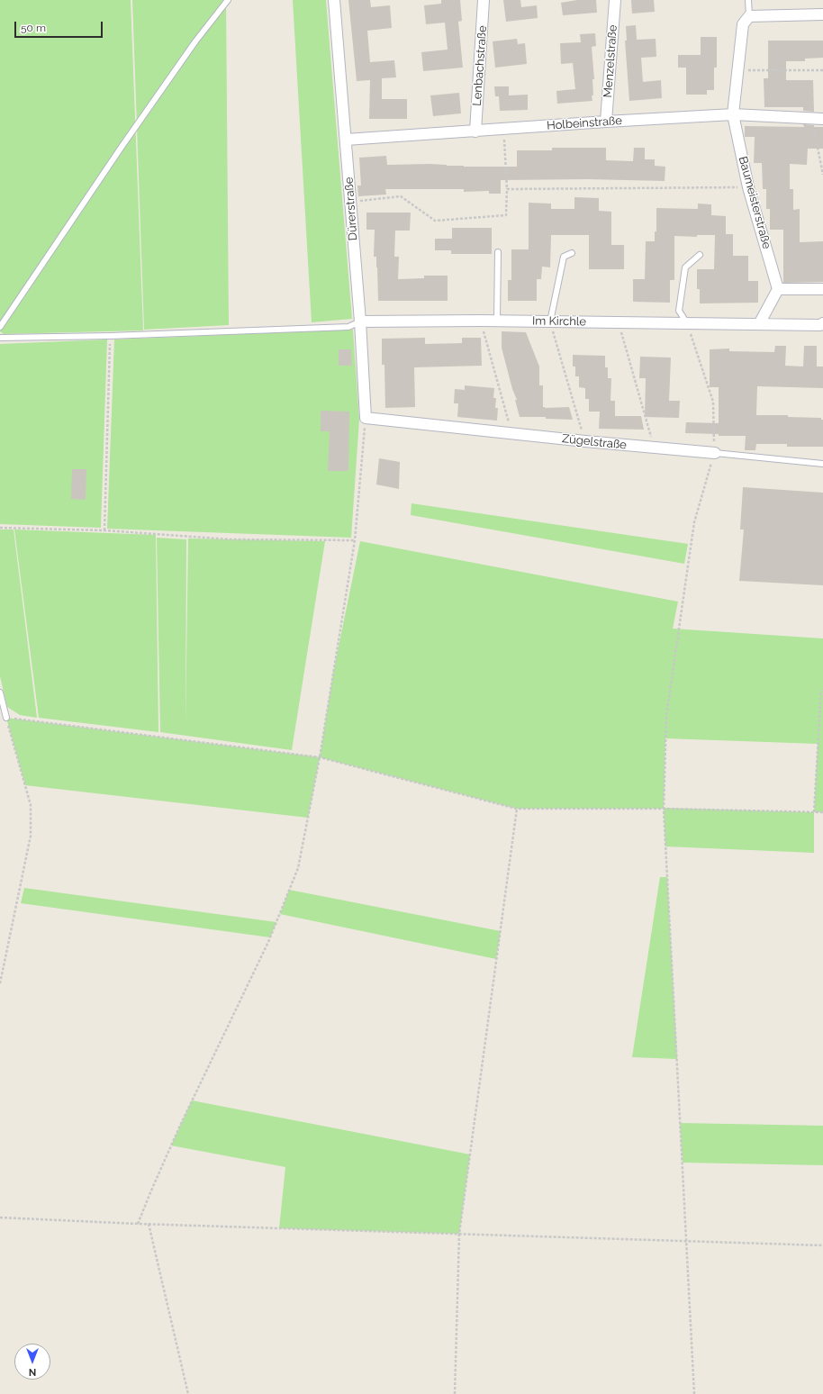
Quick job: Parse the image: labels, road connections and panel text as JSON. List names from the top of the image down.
{
  "streets": {
    "street": [
      "Menzelstraße",
      "Lenbachstraße",
      "Holbeinstraße",
      "Baumeisterstraße",
      "Dürerstraße",
      "Im Kirchle",
      "Zügelstraße"
    ]
  },
  "crossings": [
    ["Menzelstraße", "Holbeinstraße"],
    ["Lenbachstraße", "Holbeinstraße"],
    ["Holbeinstraße", "Baumeisterstraße"],
    ["Holbeinstraße", "Dürerstraße"],
    ["Dürerstraße", "Im Kirchle"],
    ["Dürerstraße", "Zügelstraße"]
  ],
  "scale_bar": "50 m",
  "north": "bottom"
}
